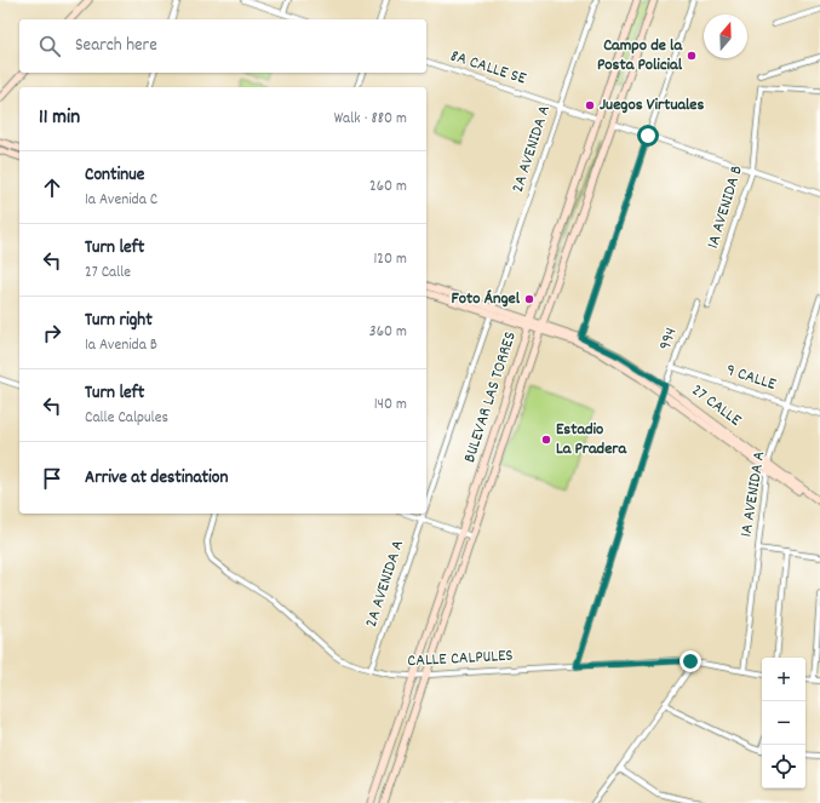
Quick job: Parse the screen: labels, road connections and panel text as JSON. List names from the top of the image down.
{
  "streets": {
    "street": [
      "8A CALLE SE",
      "2A AVENIDA A",
      "1A AVENIDA B",
      "994",
      "9 CALLE",
      "BULEVAR LAS TORRES",
      "27 CALLE",
      "1A AVENIDA A",
      "CALLE CALPULES"
    ]
  },
  "crossings": [
    ["8A CALLE SE", "2A AVENIDA A"],
    ["8A CALLE SE", "BULEVAR LAS TORRES"],
    ["2A AVENIDA A", "27 CALLE"],
    ["2A AVENIDA A", "CALLE CALPULES"],
    ["994", "9 CALLE"],
    ["994", "27 CALLE"],
    ["9 CALLE", "1A AVENIDA A"],
    ["BULEVAR LAS TORRES", "27 CALLE"],
    ["BULEVAR LAS TORRES", "CALLE CALPULES"],
    ["27 CALLE", "1A AVENIDA A"],
    ["1A AVENIDA A", "CALLE CALPULES"]
  ],
  "places": [
    "Campo de la Posta Policial",
    "Juegos Virtuales",
    "Foto Ángel",
    "Estadio La Pradera"
  ],
  "north": "top",
  "page": {
    "search": "Search here",
    "heading": ["11 min", "Walk · 880 m"],
    "list": [
      ["Continue", "1a Avenida C", "260 m"],
      ["Turn left", "27 Calle", "120 m"],
      ["Turn right", "1a Avenida B", "360 m"],
      ["Turn left", "Calle Calpules", "140 m"],
      "Arrive at destination"
    ],
    "map_buttons": ["+", "−"]
  }
}
